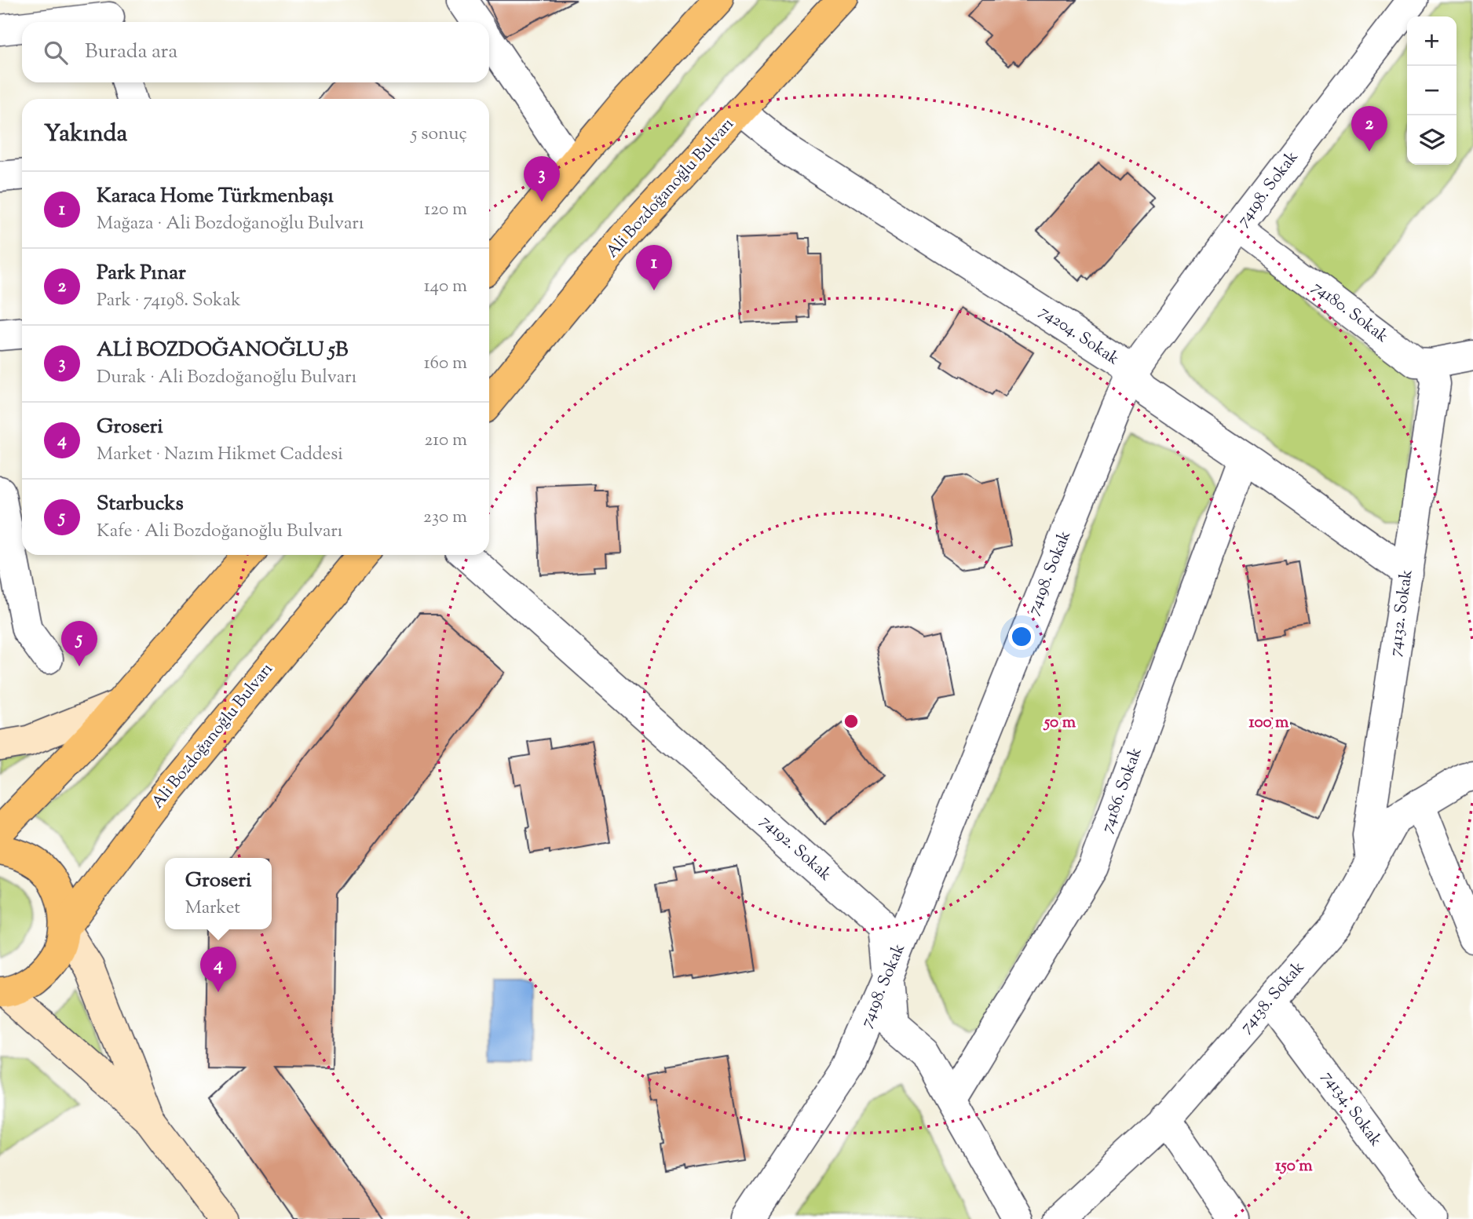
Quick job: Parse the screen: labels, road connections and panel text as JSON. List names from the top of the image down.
{
  "streets": {
    "main road": ["Ali Bozdoğanoğlu Bulvarı"],
    "street": [
      "74198. Sokak",
      "74180. Sokak",
      "74204. Sokak",
      "74132. Sokak",
      "74186. Sokak",
      "74192. Sokak",
      "74138. Sokak",
      "74134. Sokak"
    ]
  },
  "crossings": [
    ["Ali Bozdoğanoğlu Bulvarı", "74204. Sokak"],
    ["74198. Sokak", "74180. Sokak"],
    ["74198. Sokak", "74204. Sokak"],
    ["74198. Sokak", "74192. Sokak"],
    ["74180. Sokak", "74132. Sokak"],
    ["74204. Sokak", "74132. Sokak"],
    ["74204. Sokak", "74186. Sokak"],
    ["74132. Sokak", "74138. Sokak"],
    ["74186. Sokak", "74192. Sokak"],
    ["74138. Sokak", "74134. Sokak"]
  ],
  "page": {
    "map_buttons": ["+", "−"],
    "search": "Burada ara",
    "heading": ["Yakında", "5 sonuç"],
    "pins": [
      "2",
      "3",
      "1",
      "5",
      "4"
    ],
    "list": [
      {
        "mark": "1",
        "name": "Karaca Home Türkmenbaşı",
        "note": "Mağaza · Ali Bozdoğanoğlu Bulvarı",
        "value": "120 m"
      },
      {
        "mark": "2",
        "name": "Park Pınar",
        "note": "Park · 74198. Sokak",
        "value": "140 m"
      },
      {
        "mark": "3",
        "name": "ALİ BOZDOĞANOĞLU 5B",
        "note": "Durak · Ali Bozdoğanoğlu Bulvarı",
        "value": "160 m"
      },
      {
        "mark": "4",
        "name": "Groseri",
        "note": "Market · Nazım Hikmet Caddesi",
        "value": "210 m"
      },
      {
        "mark": "5",
        "name": "Starbucks",
        "note": "Kafe · Ali Bozdoğanoğlu Bulvarı",
        "value": "230 m"
      }
    ],
    "popup": ["Groseri", "Market"]
  },
  "rings": ["50 m", "100 m", "150 m"]
}
